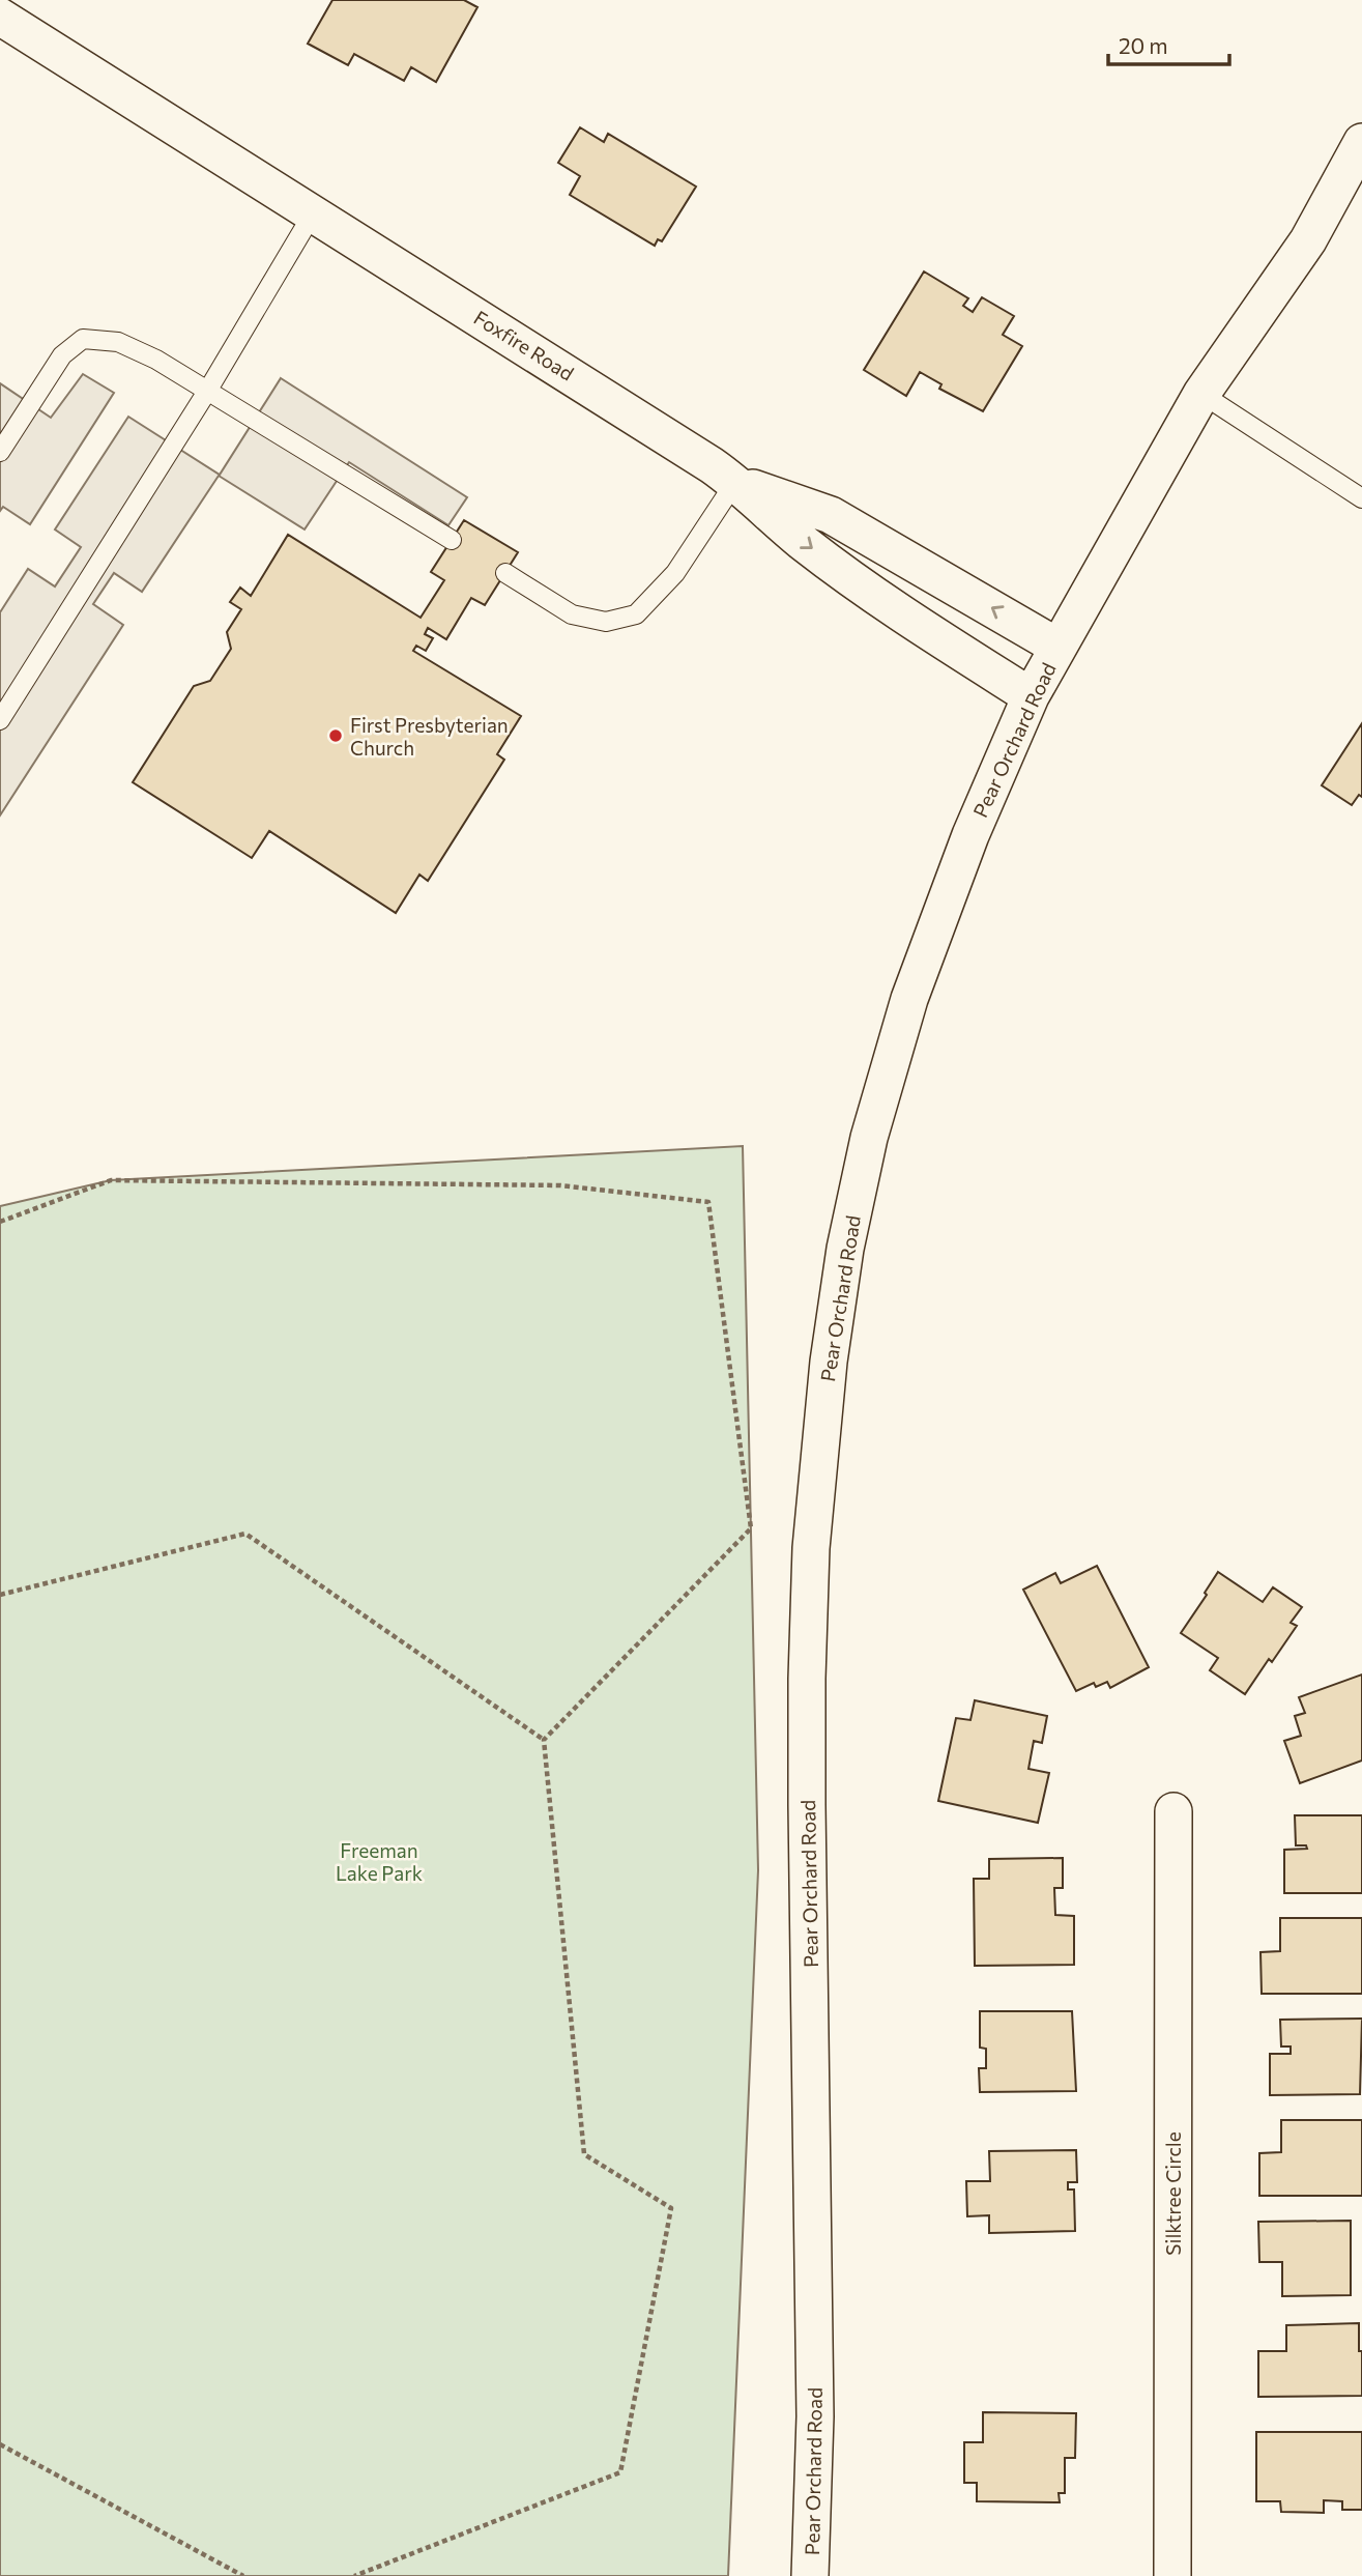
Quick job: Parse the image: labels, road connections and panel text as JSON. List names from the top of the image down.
{
  "streets": {
    "street": ["Foxfire Road", "Pear Orchard Road", "Silktree Circle"]
  },
  "crossings": [
    ["Foxfire Road", "Pear Orchard Road"]
  ],
  "parks": ["Freeman Lake Park"],
  "places": ["First Presbyterian Church"],
  "scale_bar": "20 m"
}
